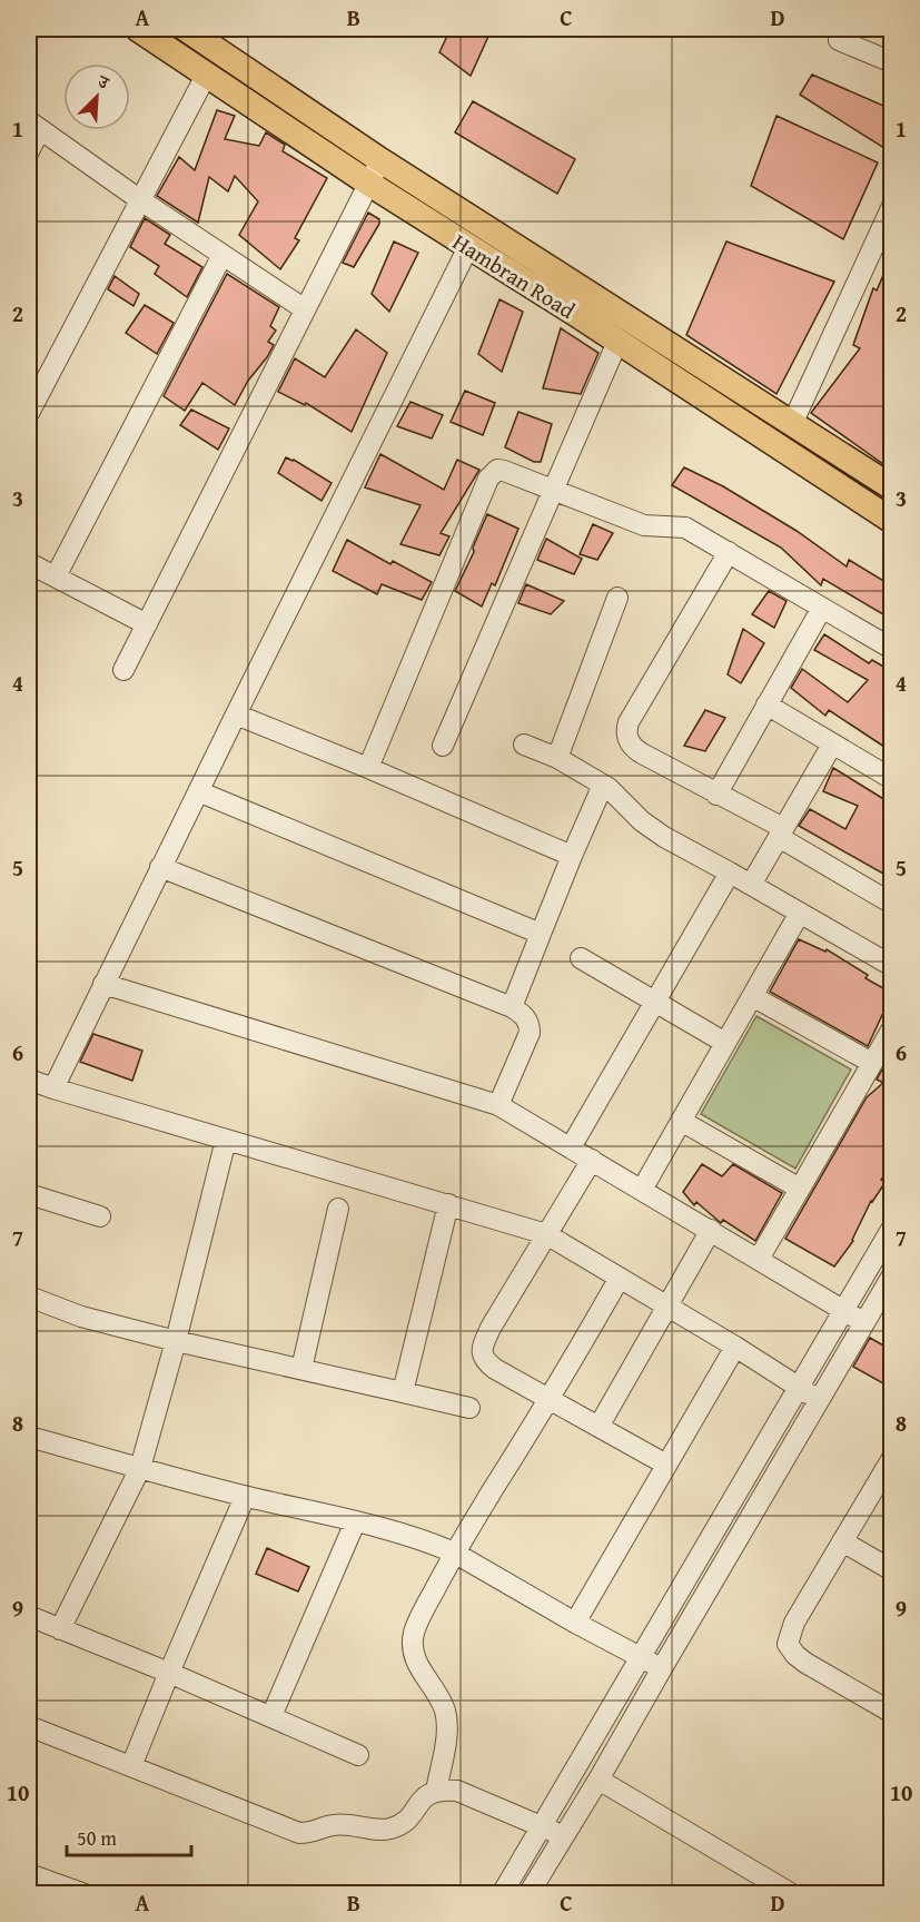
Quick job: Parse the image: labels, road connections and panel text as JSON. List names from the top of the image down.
{
  "streets": {
    "main road": ["Hambran Road"]
  },
  "scale_bar": "50 m",
  "north": "top right",
  "grid": {
    "columns": [
      "A",
      "B",
      "C",
      "D"
    ],
    "rows": [
      "1",
      "2",
      "3",
      "4",
      "5",
      "6",
      "7",
      "8",
      "9",
      "10"
    ]
  }
}
